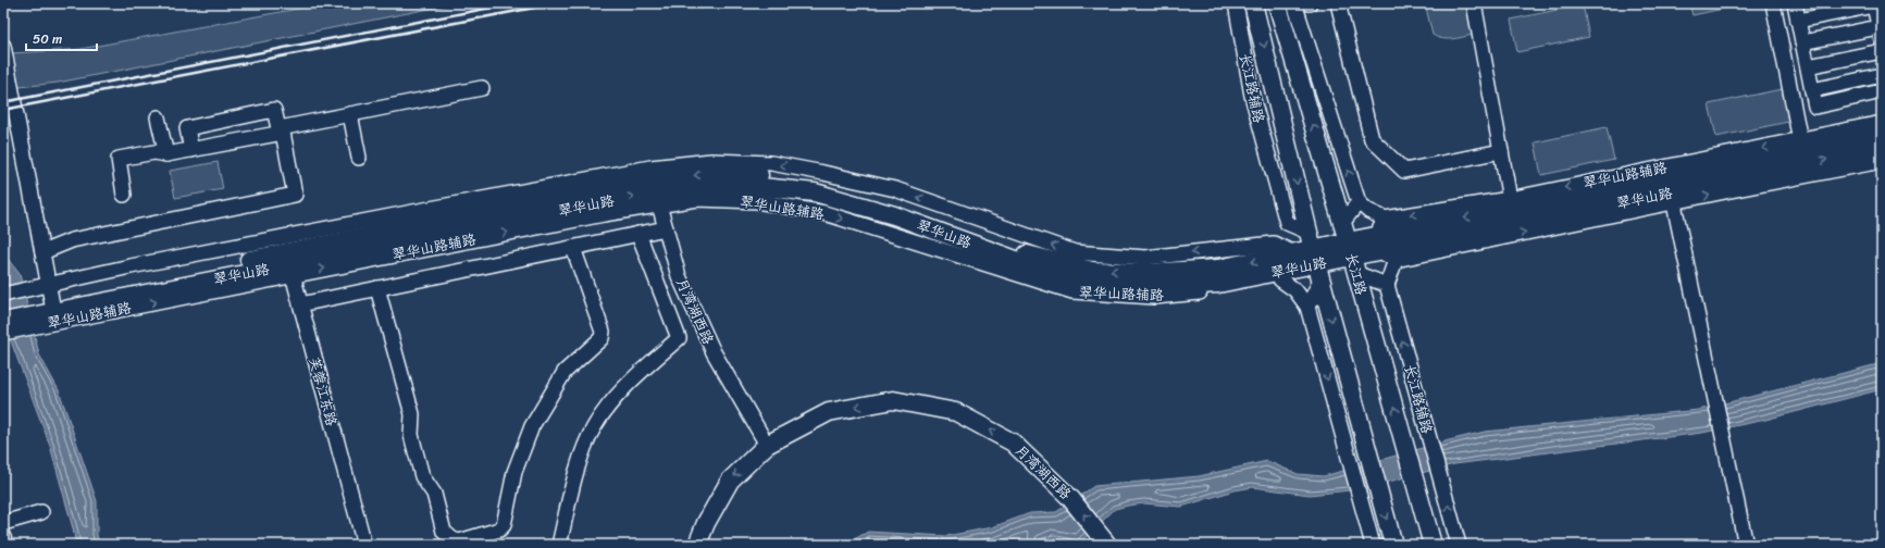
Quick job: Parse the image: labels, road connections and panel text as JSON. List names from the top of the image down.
{
  "streets": {
    "main road": ["翠华山路", "长江路", "月湾湖西路"],
    "street": ["长江路辅路", "翠华山路辅路", "芙蓉江东路"]
  },
  "crossings": [
    ["翠华山路辅路", "翠华山路"],
    ["翠华山路辅路", "月湾湖西路"],
    ["翠华山路辅路", "芙蓉江东路"],
    ["翠华山路", "长江路"],
    ["翠华山路", "月湾湖西路"],
    ["翠华山路", "芙蓉江东路"]
  ],
  "scale_bar": "50 m"
}
